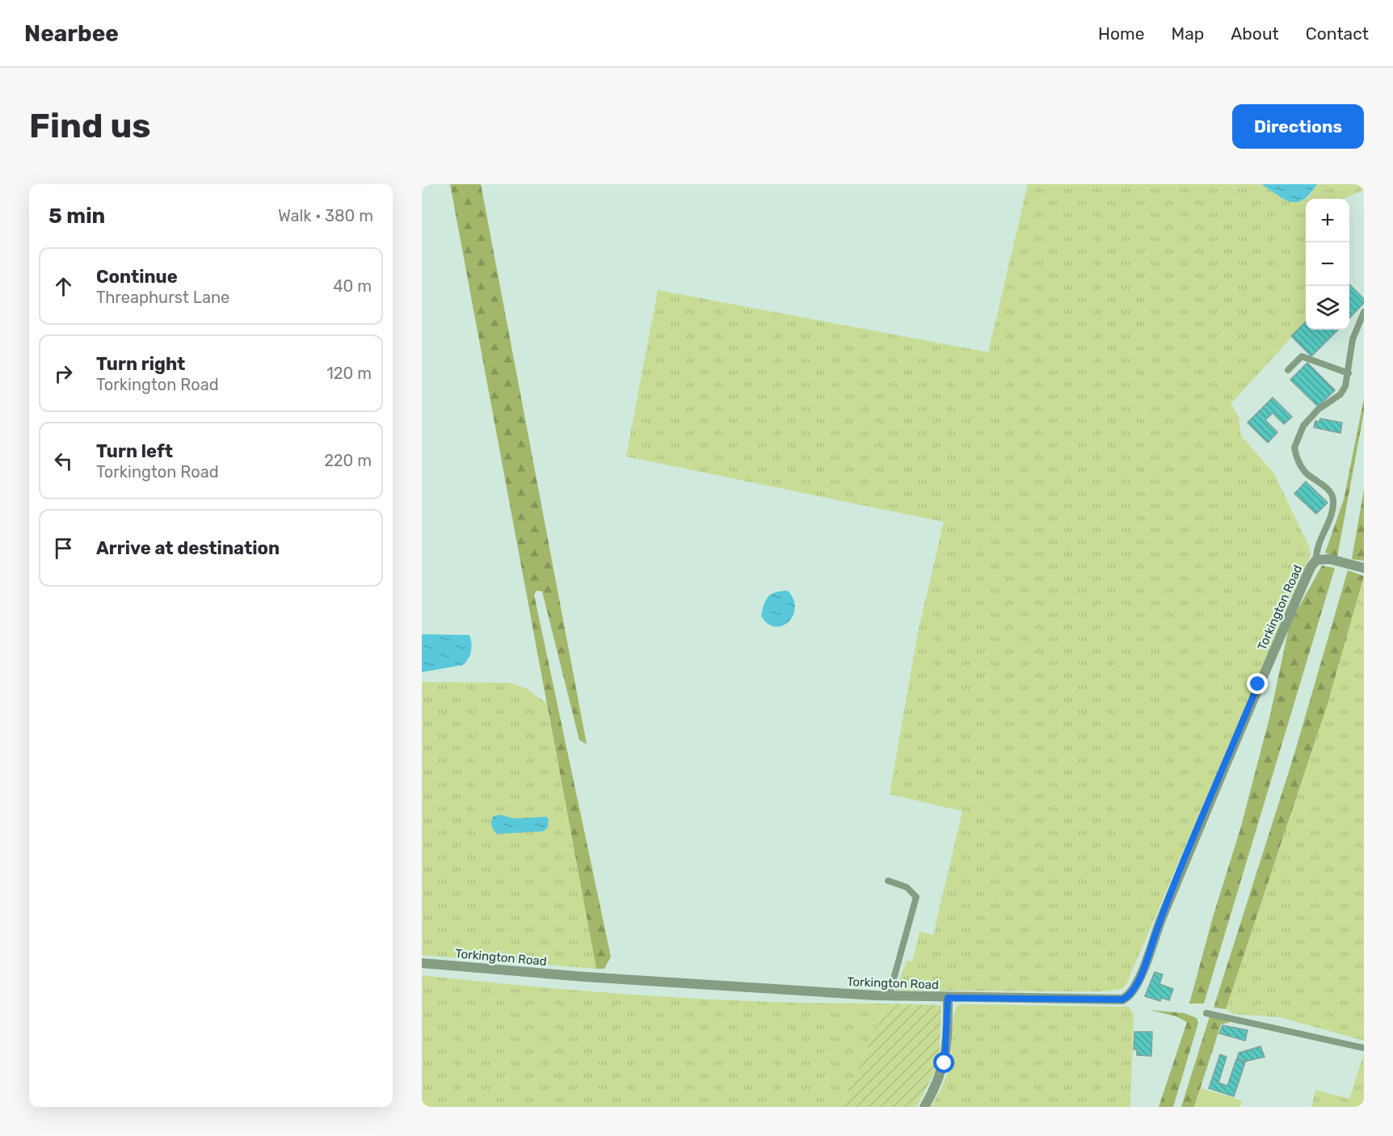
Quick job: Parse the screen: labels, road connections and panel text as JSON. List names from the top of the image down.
{
  "streets": {
    "street": ["Torkington Road"]
  },
  "page": {
    "header": "Nearbee",
    "nav": [
      "Home",
      "Map",
      "About",
      "Contact"
    ],
    "buttons": "Directions",
    "title": "Find us",
    "heading": ["5 min", "Walk · 380 m"],
    "map_buttons": ["+", "−"],
    "list": [
      ["Continue", "Threaphurst Lane", "40 m"],
      ["Turn right", "Torkington Road", "120 m"],
      ["Turn left", "Torkington Road", "220 m"],
      "Arrive at destination"
    ]
  }
}
